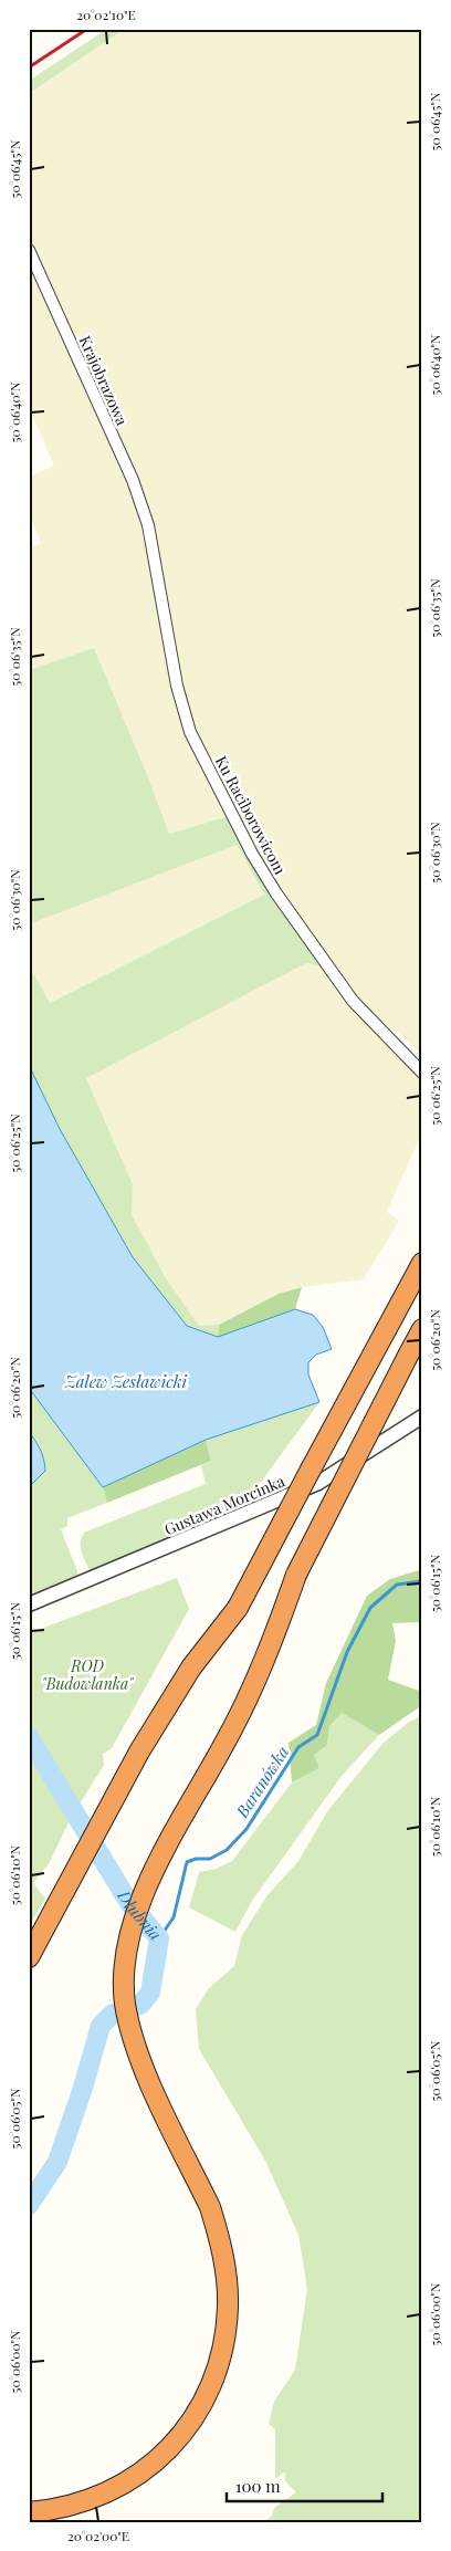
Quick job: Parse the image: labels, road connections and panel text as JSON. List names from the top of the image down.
{
  "streets": {
    "street": ["Krajobrazowa", "Ku Raciborowicom", "Gustawa Morcinka"]
  },
  "crossings": [
    ["Krajobrazowa", "Ku Raciborowicom"]
  ],
  "water": ["Zalew Zesławicki", "Baranówka", "Dłubnia"],
  "parks": ["ROD \"Budowlanka\""],
  "scale_bar": "100 m",
  "coordinates": [
    "20°02'10\"E",
    "50°06'45\"N",
    "50°06'40\"N",
    "50°06'35\"N",
    "50°06'30\"N",
    "50°06'25\"N",
    "50°06'20\"N",
    "50°06'15\"N",
    "50°06'10\"N",
    "50°06'05\"N",
    "50°06'00\"N",
    "20°02'00\"E"
  ]
}
